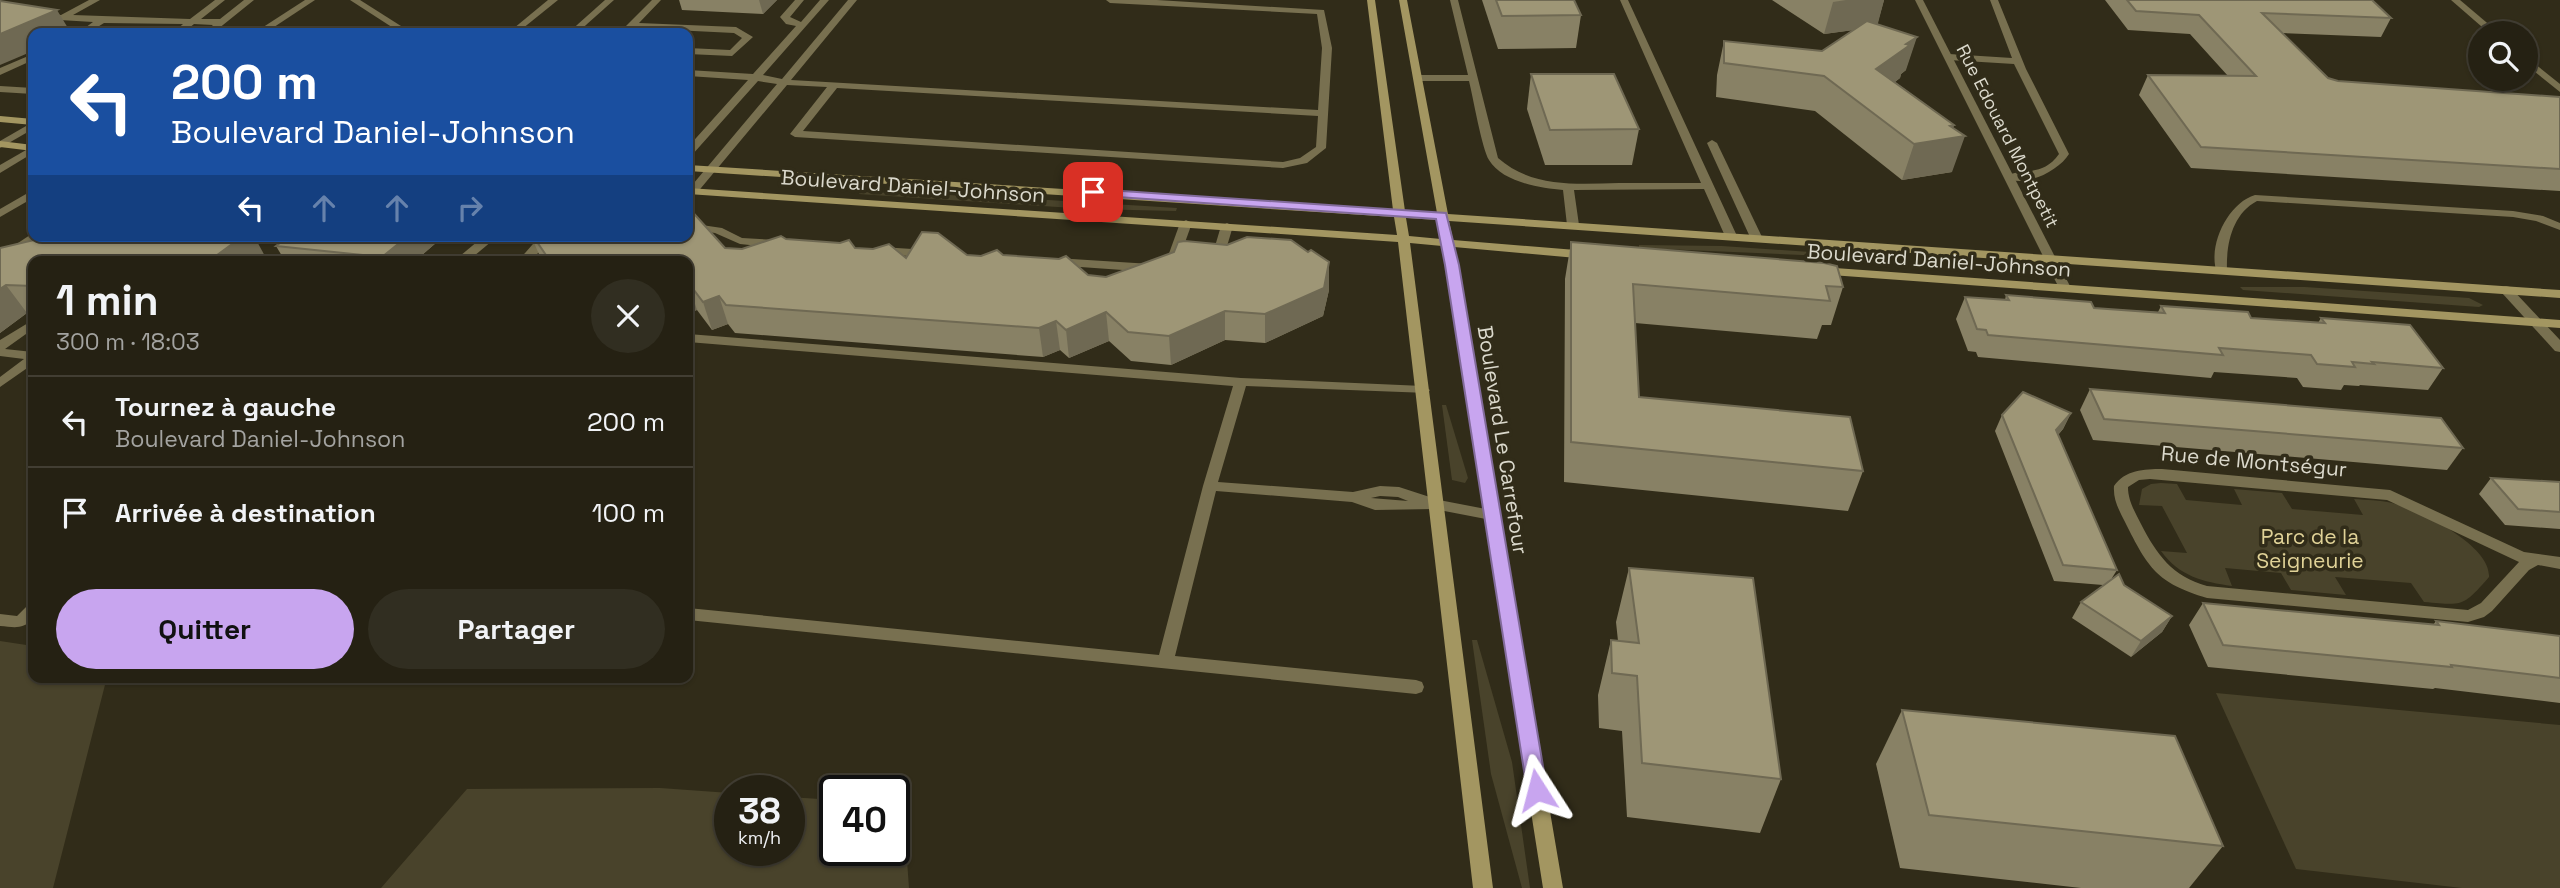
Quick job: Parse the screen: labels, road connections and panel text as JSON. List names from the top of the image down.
{
  "streets": {
    "street": [
      "Rue Edouard Montpetit",
      "Boulevard Daniel-Johnson",
      "Boulevard Le Carrefour",
      "Rue de Montségur"
    ]
  },
  "crossings": [
    ["Rue Edouard Montpetit", "Boulevard Daniel-Johnson"],
    ["Boulevard Daniel-Johnson", "Boulevard Le Carrefour"]
  ],
  "parks": ["Parc de la Seigneurie"],
  "page": {
    "turn": ["200 m", "Boulevard Daniel-Johnson"],
    "heading": ["1 min", "300 m · 18:03"],
    "list": [
      {
        "name": "Tournez à gauche",
        "note": "Boulevard Daniel-Johnson",
        "value": "200 m"
      },
      {
        "name": "Arrivée à destination",
        "value": "100 m"
      }
    ],
    "buttons": ["Quitter", "Partager"],
    "speed": "38 km/h",
    "limit": "40"
  }
}
